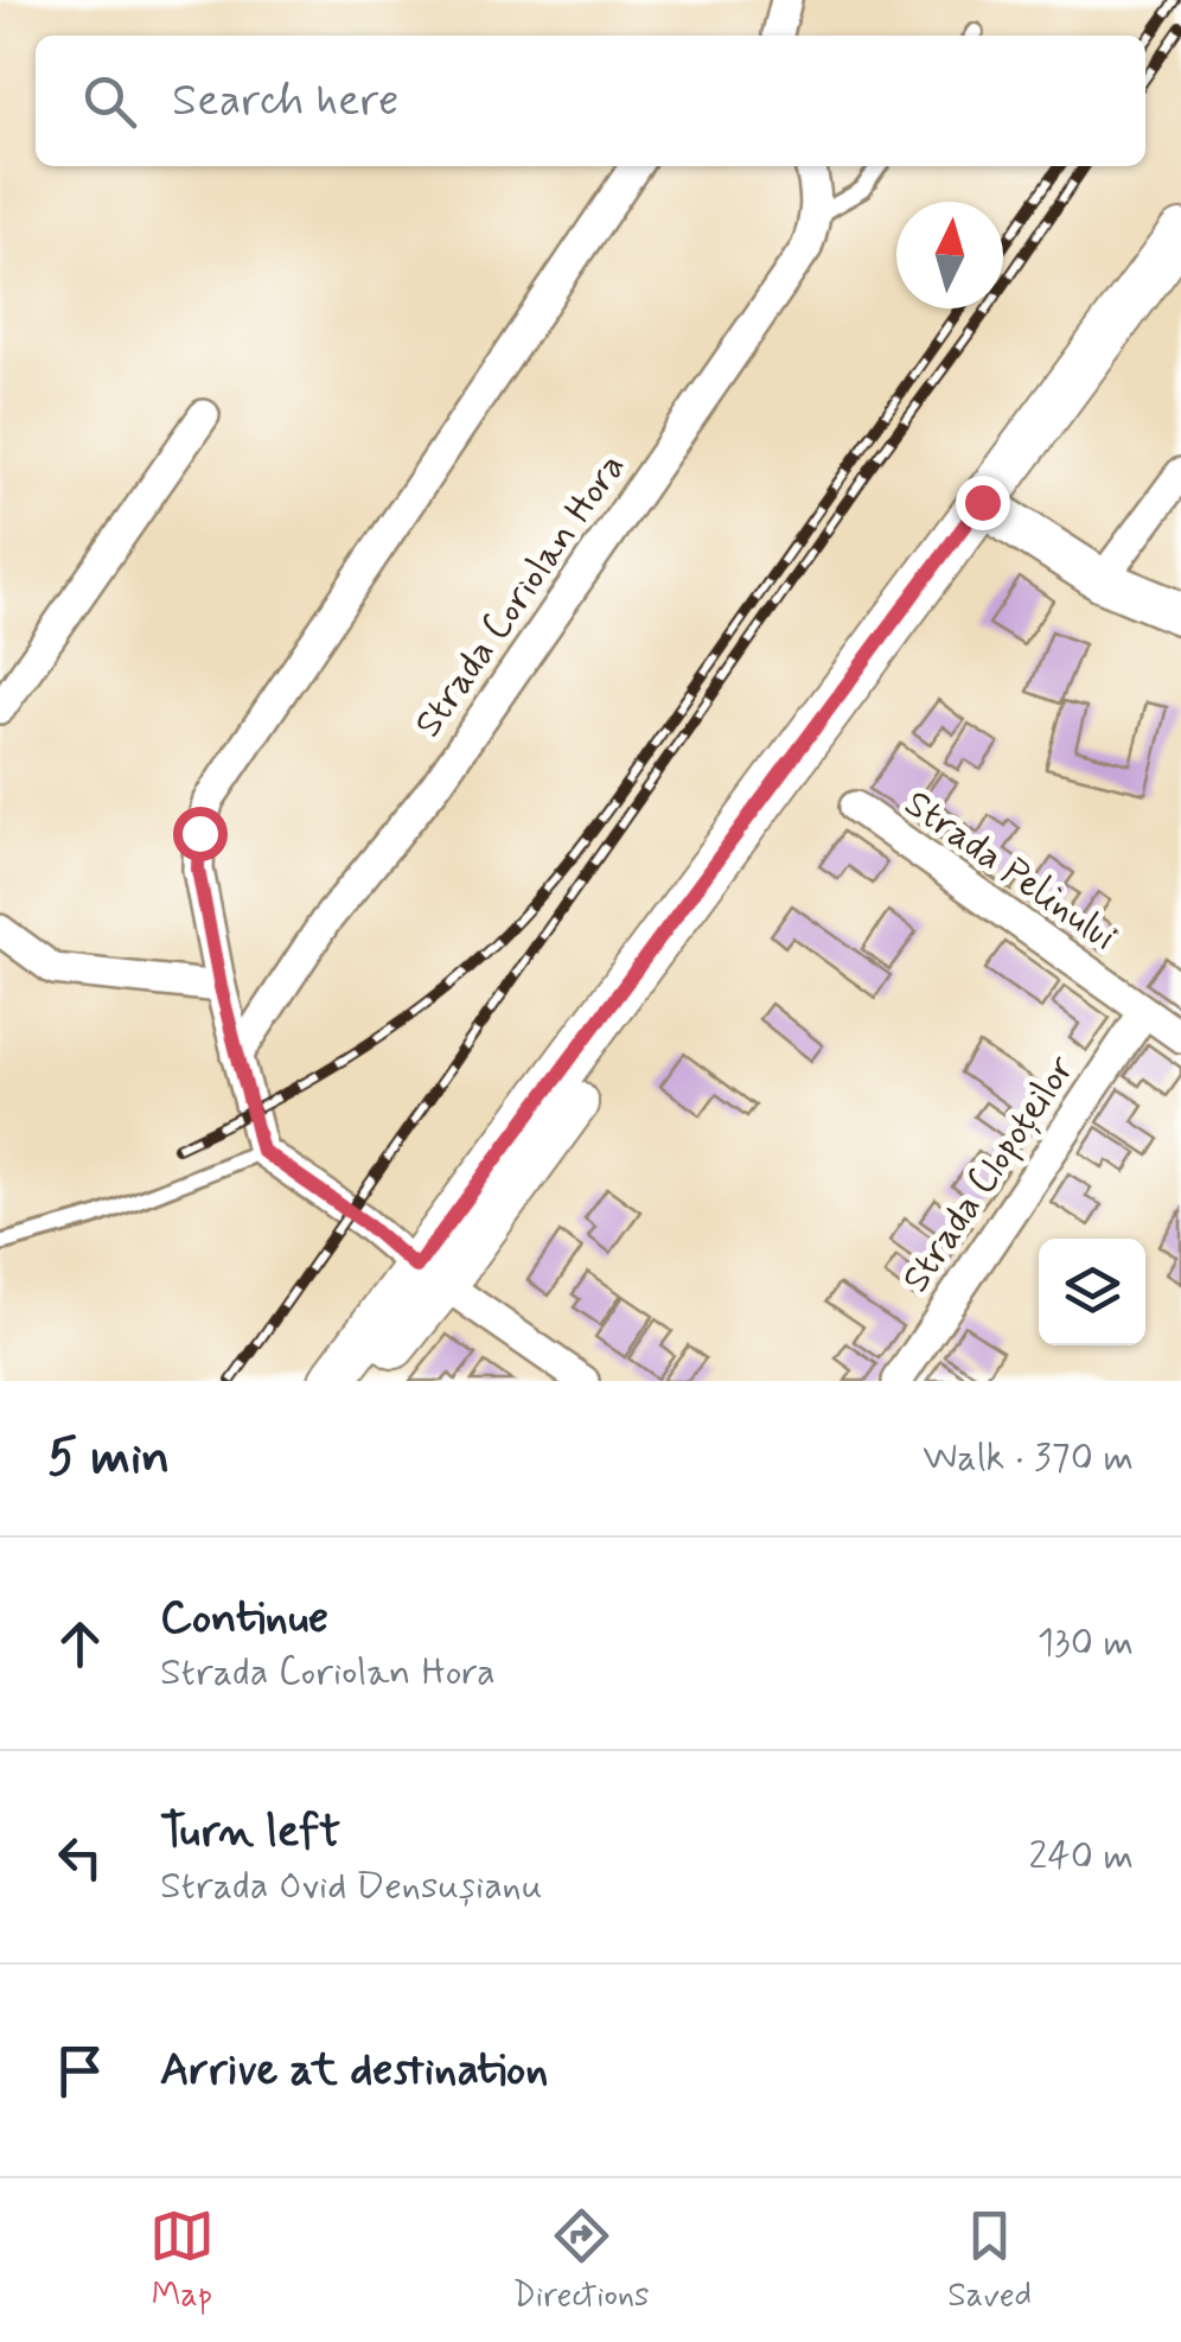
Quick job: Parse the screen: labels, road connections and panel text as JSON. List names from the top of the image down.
{
  "streets": {
    "street": ["Strada Coriolan Hora", "Strada Pelinului", "Strada Clopoțeilor"]
  },
  "crossings": [
    ["Strada Pelinului", "Strada Clopoțeilor"]
  ],
  "north": "top",
  "page": {
    "search": "Search here",
    "heading": ["5 min", "Walk · 370 m"],
    "list": [
      ["Continue", "Strada Coriolan Hora", "130 m"],
      ["Turn left", "Strada Ovid Densușianu", "240 m"],
      "Arrive at destination"
    ],
    "nav": ["Map", "Directions", "Saved"]
  }
}
